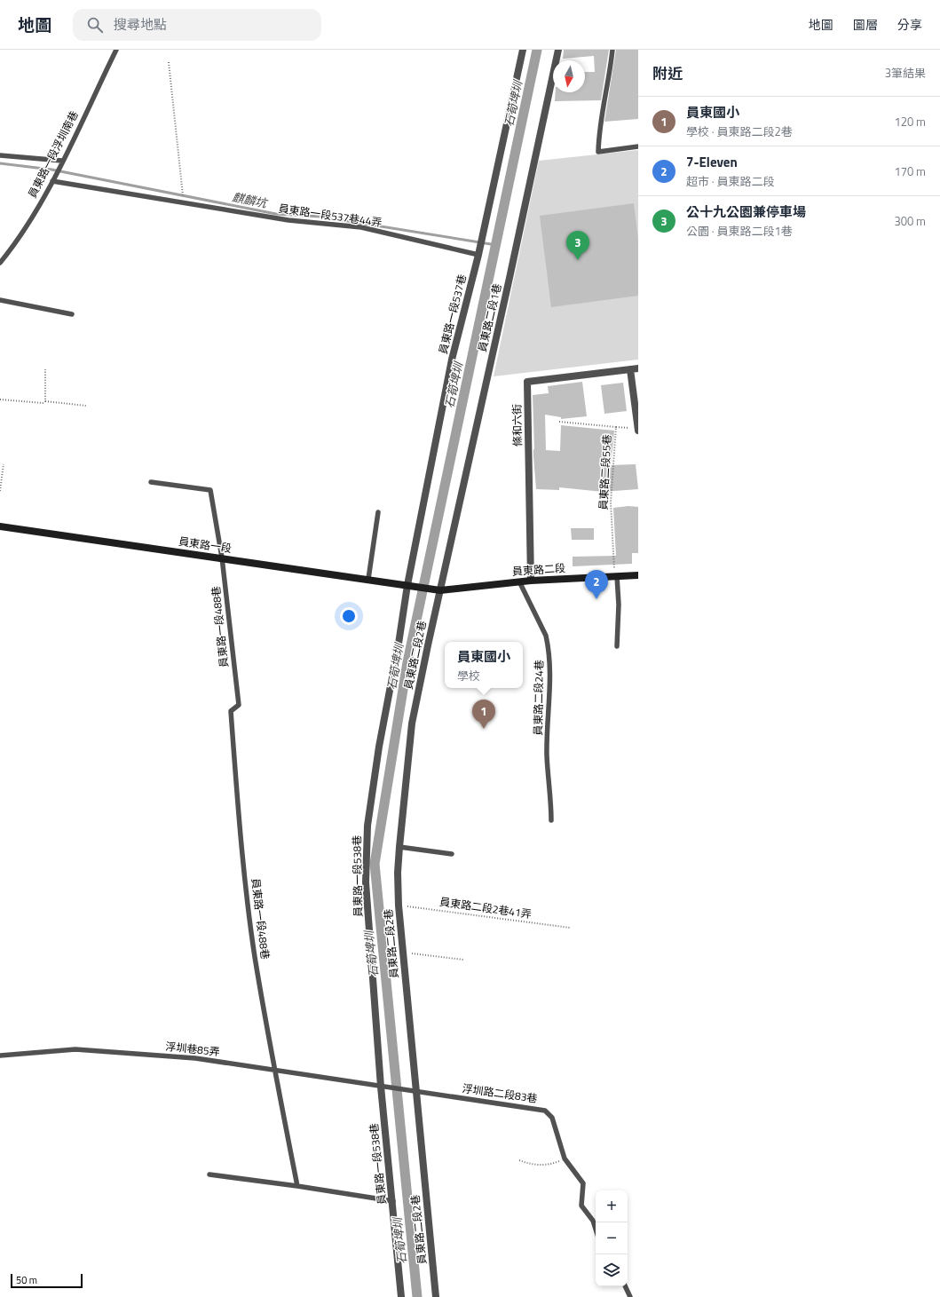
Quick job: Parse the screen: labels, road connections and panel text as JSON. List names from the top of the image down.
{
  "streets": {
    "main road": ["員東路一段", "員東路二段"],
    "street": [
      "員東路一段537巷",
      "員東路二段1巷",
      "條和六街",
      "員東路二段2巷",
      "員東路一段538巷"
    ],
    "lane": [
      "員東路一段浮圳南巷",
      "員東路一段537巷44弄",
      "員東路一段488巷",
      "員東路二段24巷",
      "浮圳巷85弄",
      "浮圳路二段83巷"
    ],
    "path": ["員東路二段55巷", "員東路二段2巷41弄"]
  },
  "crossings": [
    ["員東路一段浮圳南巷", "員東路一段537巷44弄"],
    ["員東路一段537巷44弄", "員東路一段537巷"],
    ["員東路一段537巷", "員東路一段"],
    ["員東路一段537巷", "員東路二段"],
    ["員東路一段537巷", "員東路一段538巷"],
    ["員東路二段1巷", "員東路二段"],
    ["員東路二段1巷", "員東路二段2巷"],
    ["條和六街", "員東路二段"],
    ["員東路二段55巷", "員東路二段"],
    ["員東路一段", "員東路二段"],
    ["員東路一段", "員東路一段488巷"],
    ["員東路一段", "員東路一段538巷"],
    ["員東路二段", "員東路二段2巷"],
    ["員東路二段", "員東路二段24巷"],
    ["員東路二段", "員東路一段538巷"],
    ["員東路一段488巷", "浮圳巷85弄"],
    ["員東路二段2巷", "員東路二段2巷41弄"],
    ["員東路二段2巷", "浮圳路二段83巷"],
    ["員東路一段538巷", "浮圳巷85弄"],
    ["員東路一段538巷", "浮圳路二段83巷"],
    ["浮圳巷85弄", "浮圳路二段83巷"]
  ],
  "water": ["石筍埤圳", "麒麟坑"],
  "scale_bar": "50 m",
  "north": "bottom",
  "page": {
    "header": "地圖",
    "search": "搜尋地點",
    "nav": ["地圖", "圖層", "分享"],
    "heading": ["附近", "3筆結果"],
    "list": [
      {
        "mark": "1",
        "name": "員東國小",
        "note": "學校 · 員東路二段2巷",
        "value": "120 m"
      },
      {
        "mark": "2",
        "name": "7-Eleven",
        "note": "超市 · 員東路二段",
        "value": "170 m"
      },
      {
        "mark": "3",
        "name": "公十九公園兼停車場",
        "note": "公園 · 員東路二段1巷",
        "value": "300 m"
      }
    ],
    "pins": ["3", "2", "1"],
    "popup": ["員東國小", "學校"],
    "map_buttons": ["+", "−"],
    "scale": "50 m"
  }
}
